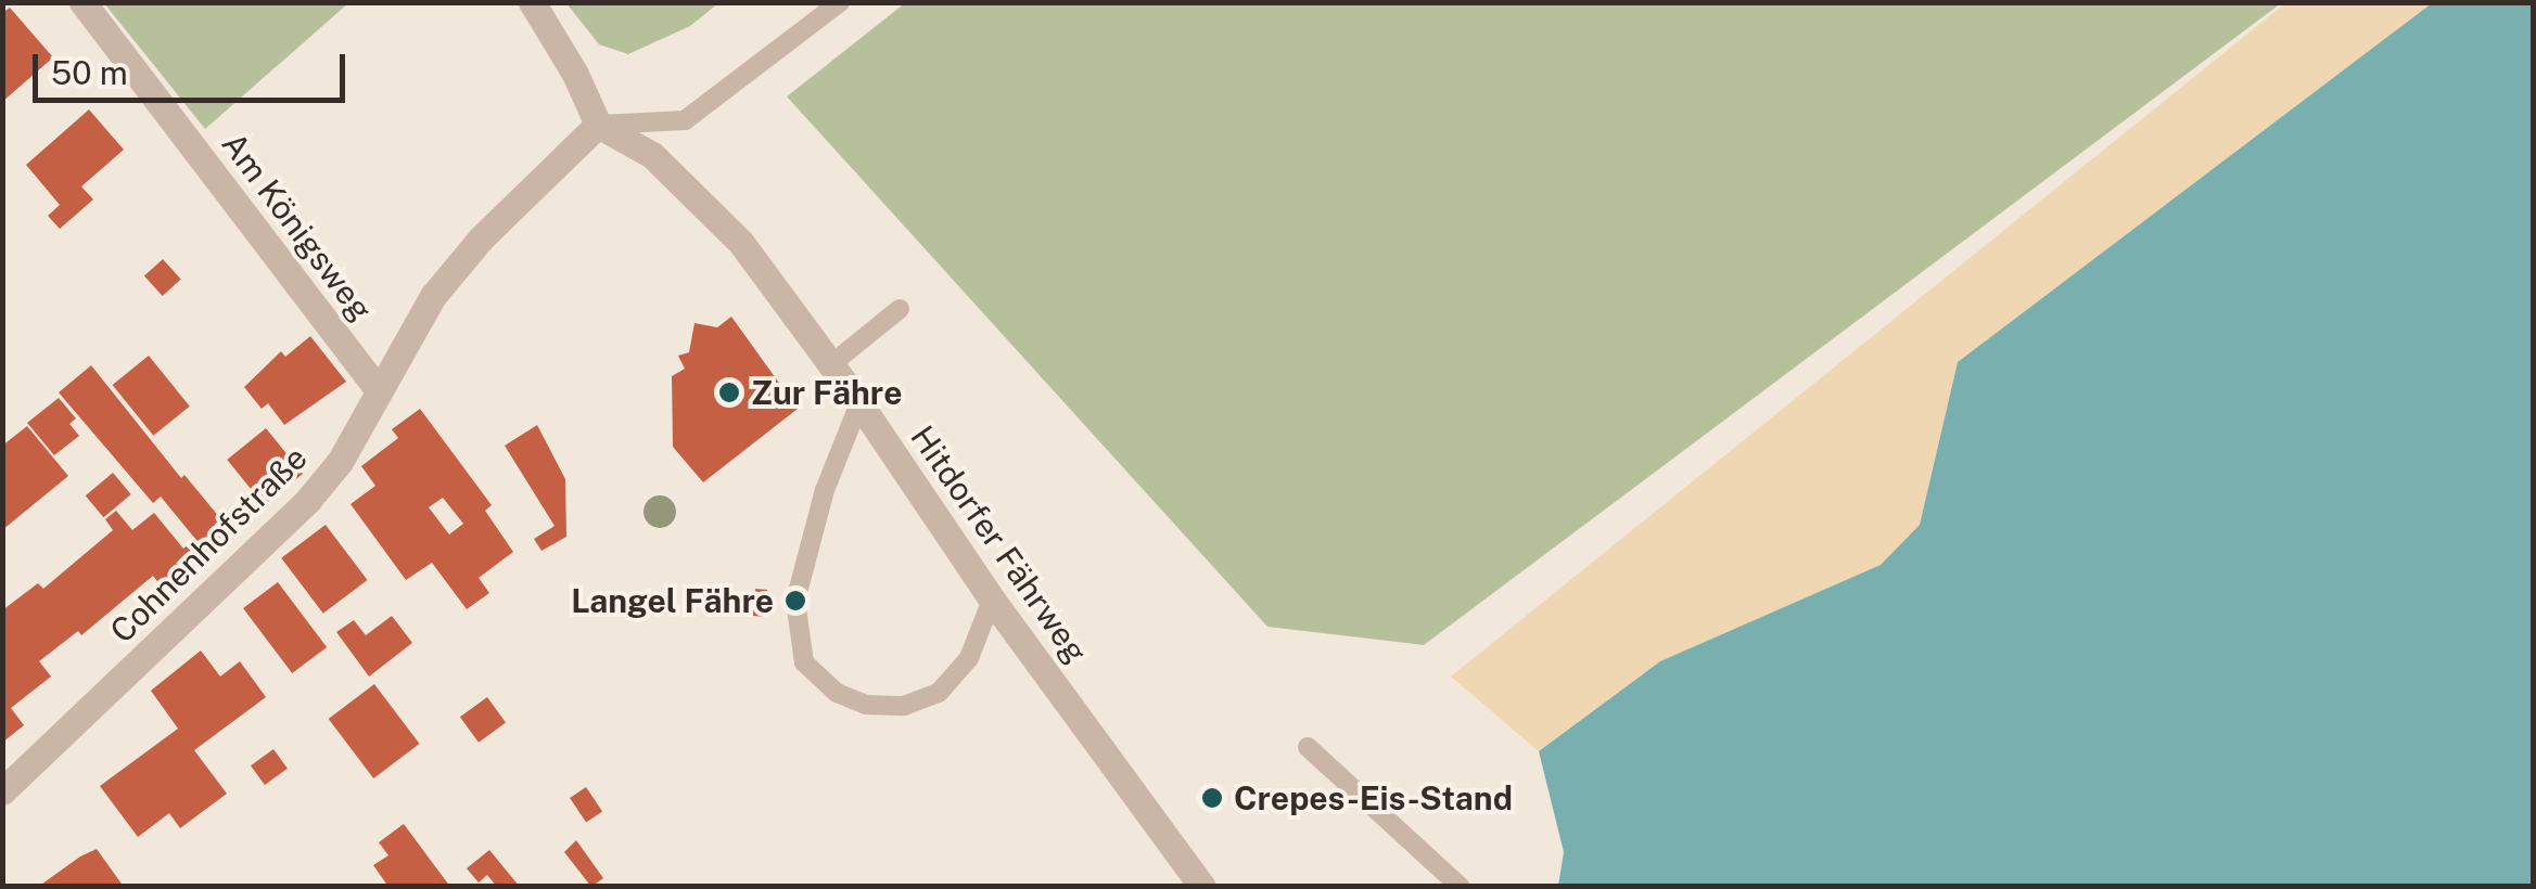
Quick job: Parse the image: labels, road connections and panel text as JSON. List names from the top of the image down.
{
  "streets": {
    "street": ["Am Königsweg", "Cohnenhofstraße", "Hitdorfer Fährweg"]
  },
  "crossings": [
    ["Am Königsweg", "Cohnenhofstraße"],
    ["Cohnenhofstraße", "Hitdorfer Fährweg"]
  ],
  "places": ["Zur Fähre", "Langel Fähre", "Crepes-Eis-Stand"],
  "scale_bar": "50 m"
}
